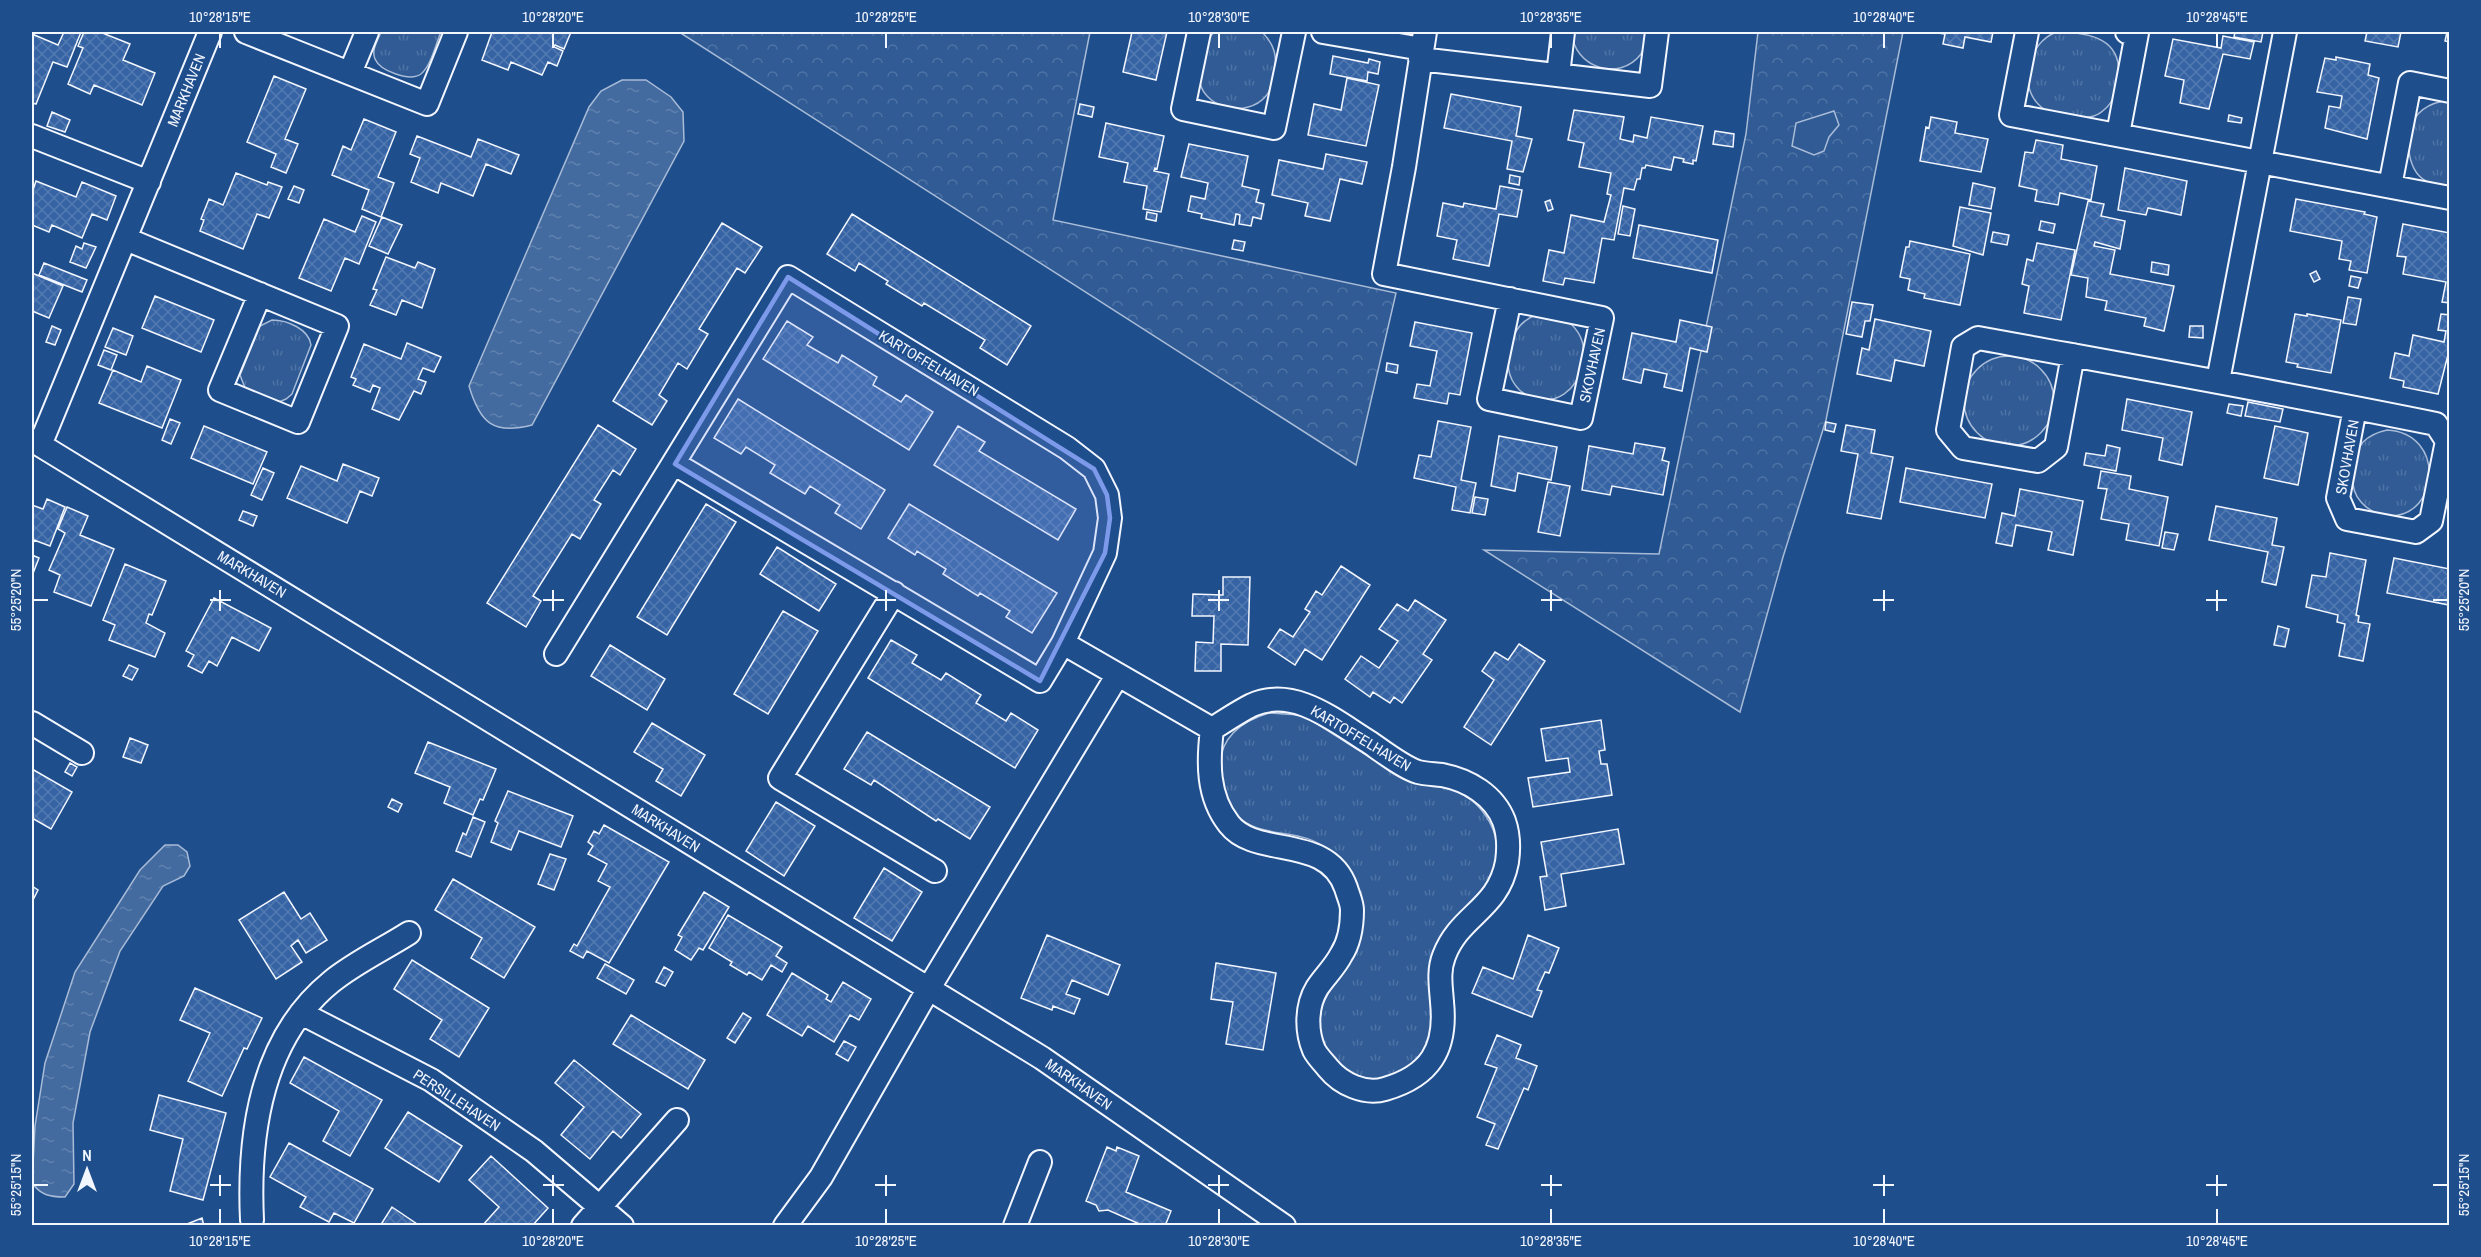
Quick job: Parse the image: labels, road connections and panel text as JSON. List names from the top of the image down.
{
  "streets": {
    "street": [
      "MARKHAVEN",
      "KARTOFFELHAVEN",
      "SKOVHAVEN",
      "PERSILLEHAVEN"
    ]
  },
  "north": "top",
  "coordinates": [
    "10°28'15\"E",
    "10°28'20\"E",
    "10°28'25\"E",
    "10°28'30\"E",
    "10°28'35\"E",
    "10°28'40\"E",
    "10°28'45\"E",
    "55°25'20\"N",
    "55°25'15\"N"
  ]
}
